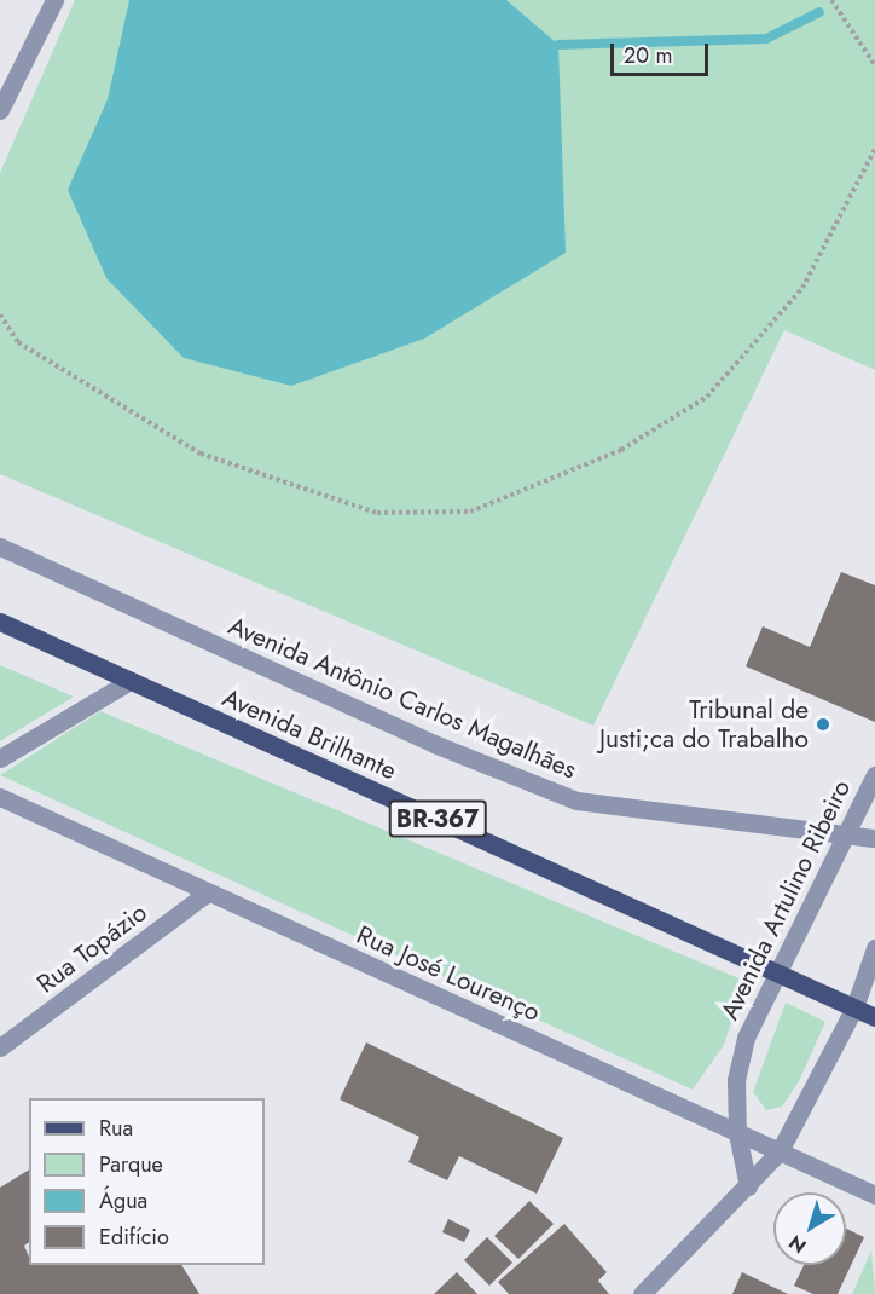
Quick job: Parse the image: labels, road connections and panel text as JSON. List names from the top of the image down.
{
  "streets": {
    "main road": ["Avenida Brilhante", "BR-367"],
    "street": [
      "Avenida Antônio Carlos Magalhães",
      "Avenida Artulino Ribeiro",
      "Rua Topázio",
      "Rua José Lourenço"
    ]
  },
  "crossings": [
    ["Avenida Antônio Carlos Magalhães", "Avenida Artulino Ribeiro"],
    ["Avenida Brilhante", "Avenida Artulino Ribeiro"],
    ["Avenida Artulino Ribeiro", "Rua José Lourenço"],
    ["Rua Topázio", "Rua José Lourenço"]
  ],
  "places": ["Tribunal de Justi;ca do Trabalho"],
  "legend": [
    "Rua",
    "Parque",
    "Água",
    "Edifício"
  ],
  "scale_bar": "20 m",
  "north": "bottom left"
}
